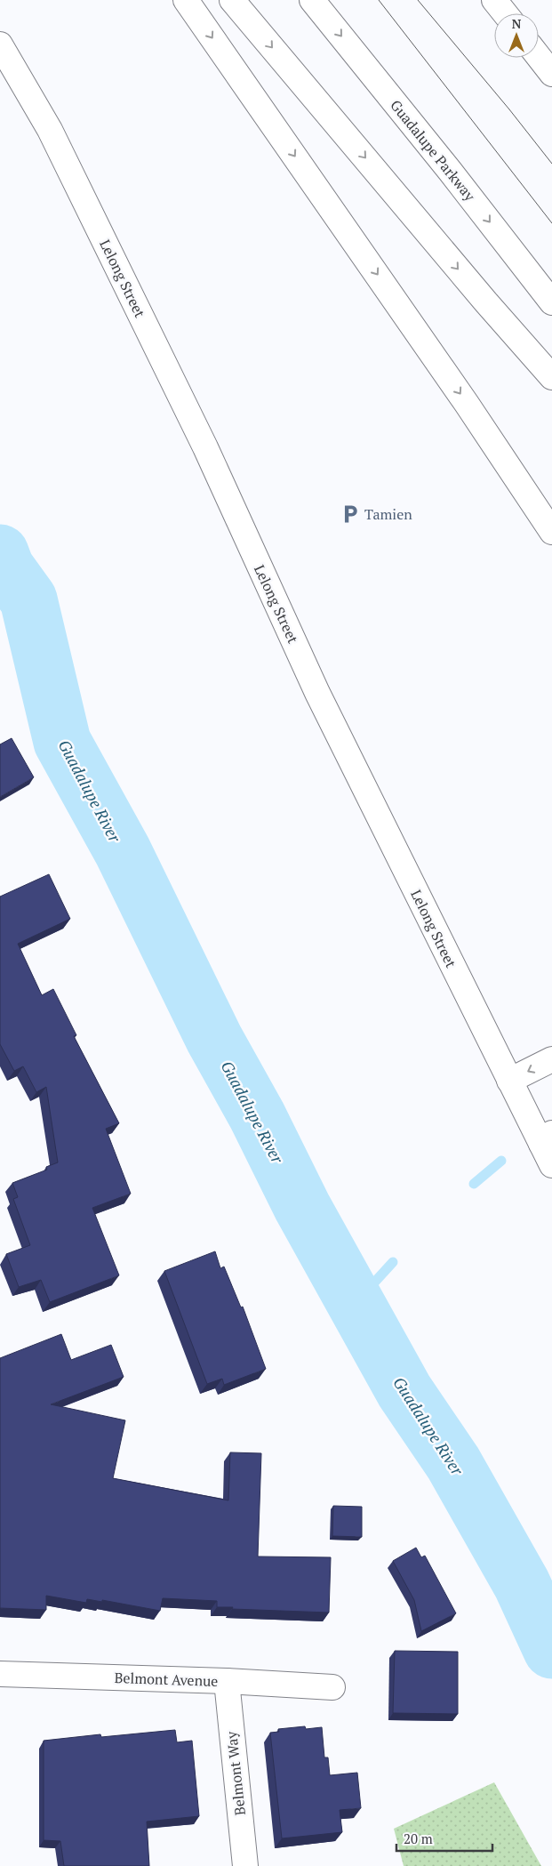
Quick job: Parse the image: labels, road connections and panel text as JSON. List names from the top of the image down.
{
  "streets": {
    "main road": [
      "Guadalupe Parkway",
      "Lelong Street",
      "Belmont Avenue",
      "Belmont Way"
    ]
  },
  "crossings": [
    ["Belmont Avenue", "Belmont Way"]
  ],
  "water": ["Guadalupe River"],
  "places": {
    "parking": ["Tamien"]
  },
  "scale_bar": "20 m",
  "north": "top"
}
